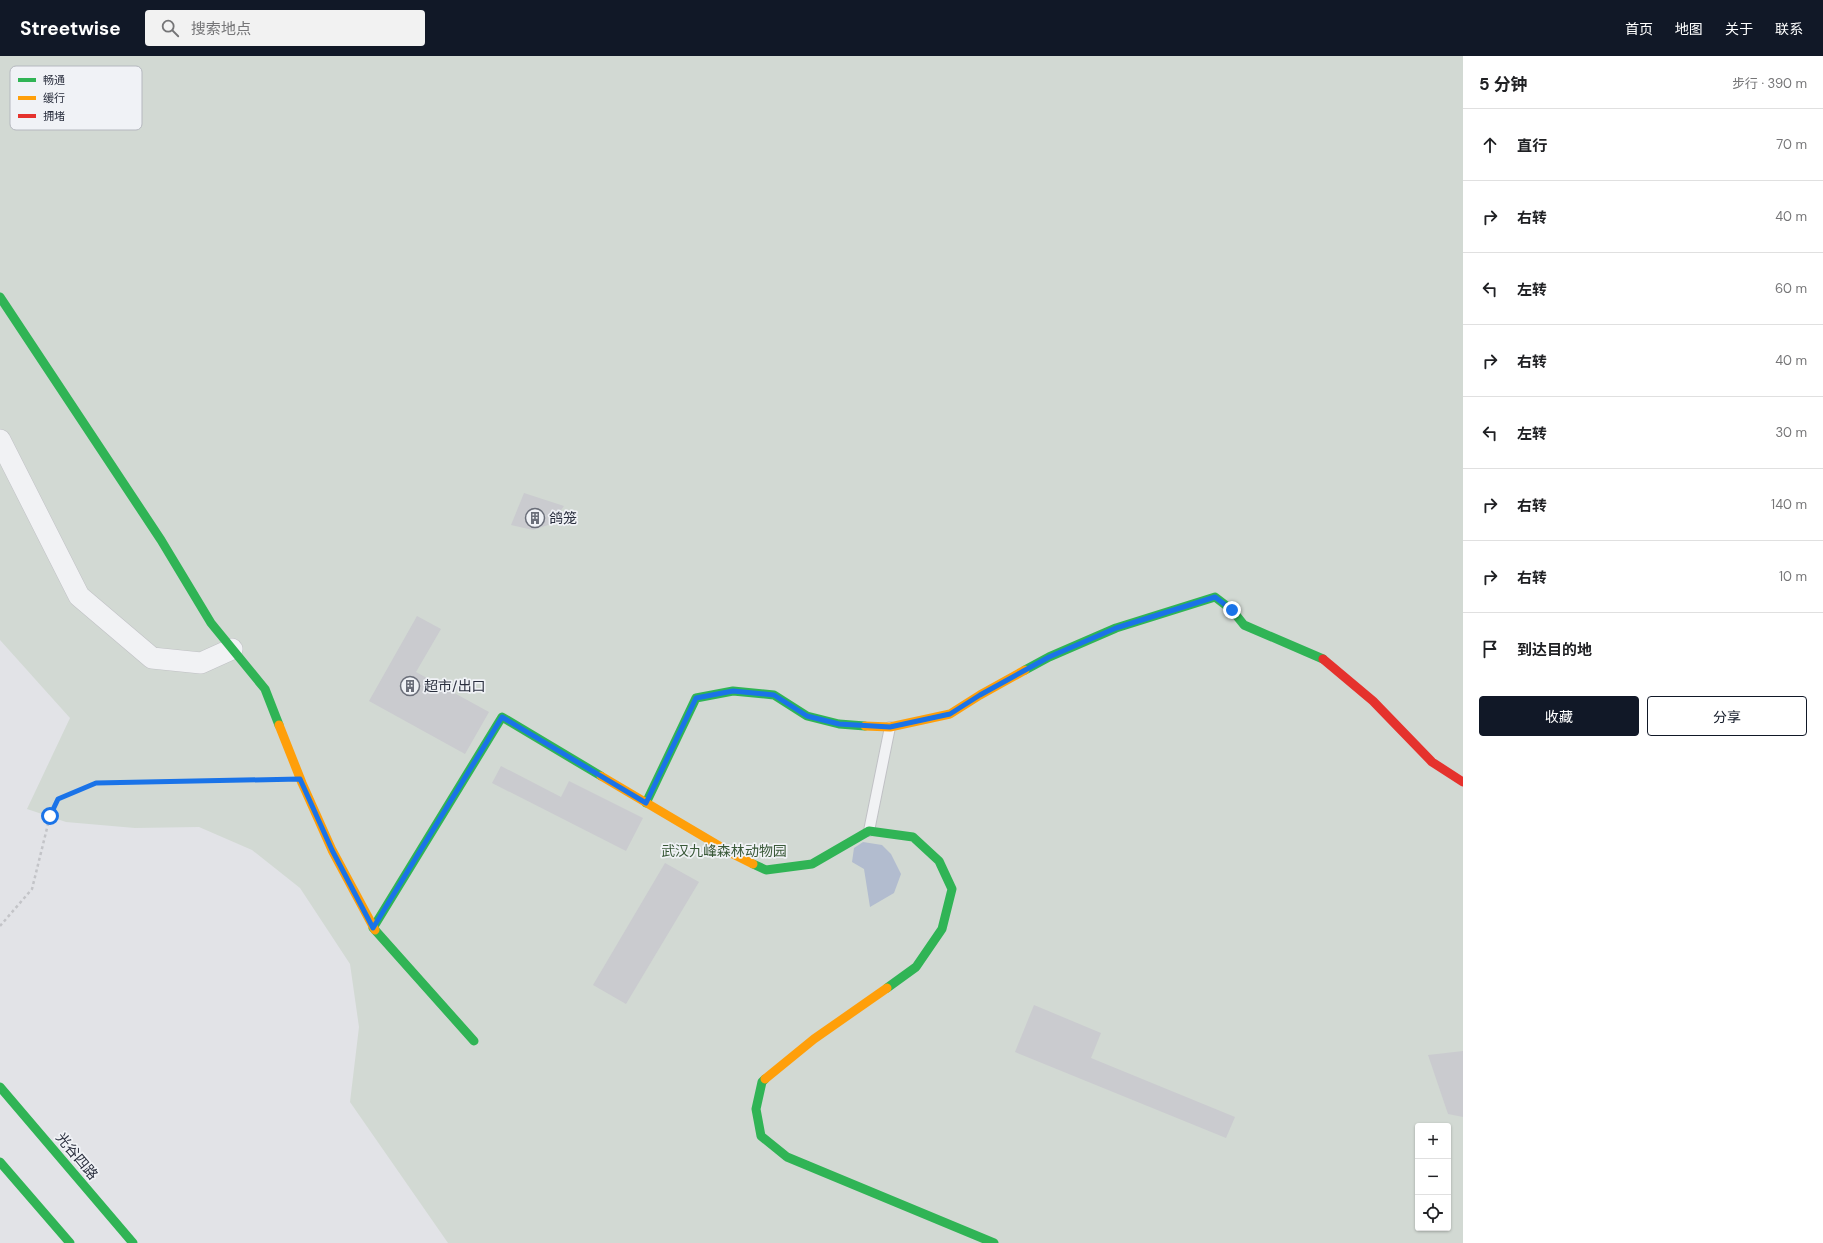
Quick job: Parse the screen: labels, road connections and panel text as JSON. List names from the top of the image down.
{
  "streets": {
    "street": ["光谷四路"]
  },
  "parks": ["武汉九峰森林动物园"],
  "places": {
    "building": ["鸽笼", "超市/出口"]
  },
  "legend": ["畅通", "缓行", "拥堵"],
  "page": {
    "header": "Streetwise",
    "search": "搜索地点",
    "nav": [
      "首页",
      "地图",
      "关于",
      "联系"
    ],
    "heading": ["5 分钟", "步行 · 390 m"],
    "list": [
      ["直行", "70 m"],
      ["右转", "40 m"],
      ["左转", "60 m"],
      ["右转", "40 m"],
      ["左转", "30 m"],
      ["右转", "140 m"],
      ["右转", "10 m"],
      "到达目的地"
    ],
    "buttons": ["收藏", "分享"],
    "map_buttons": ["+", "−"]
  }
}
